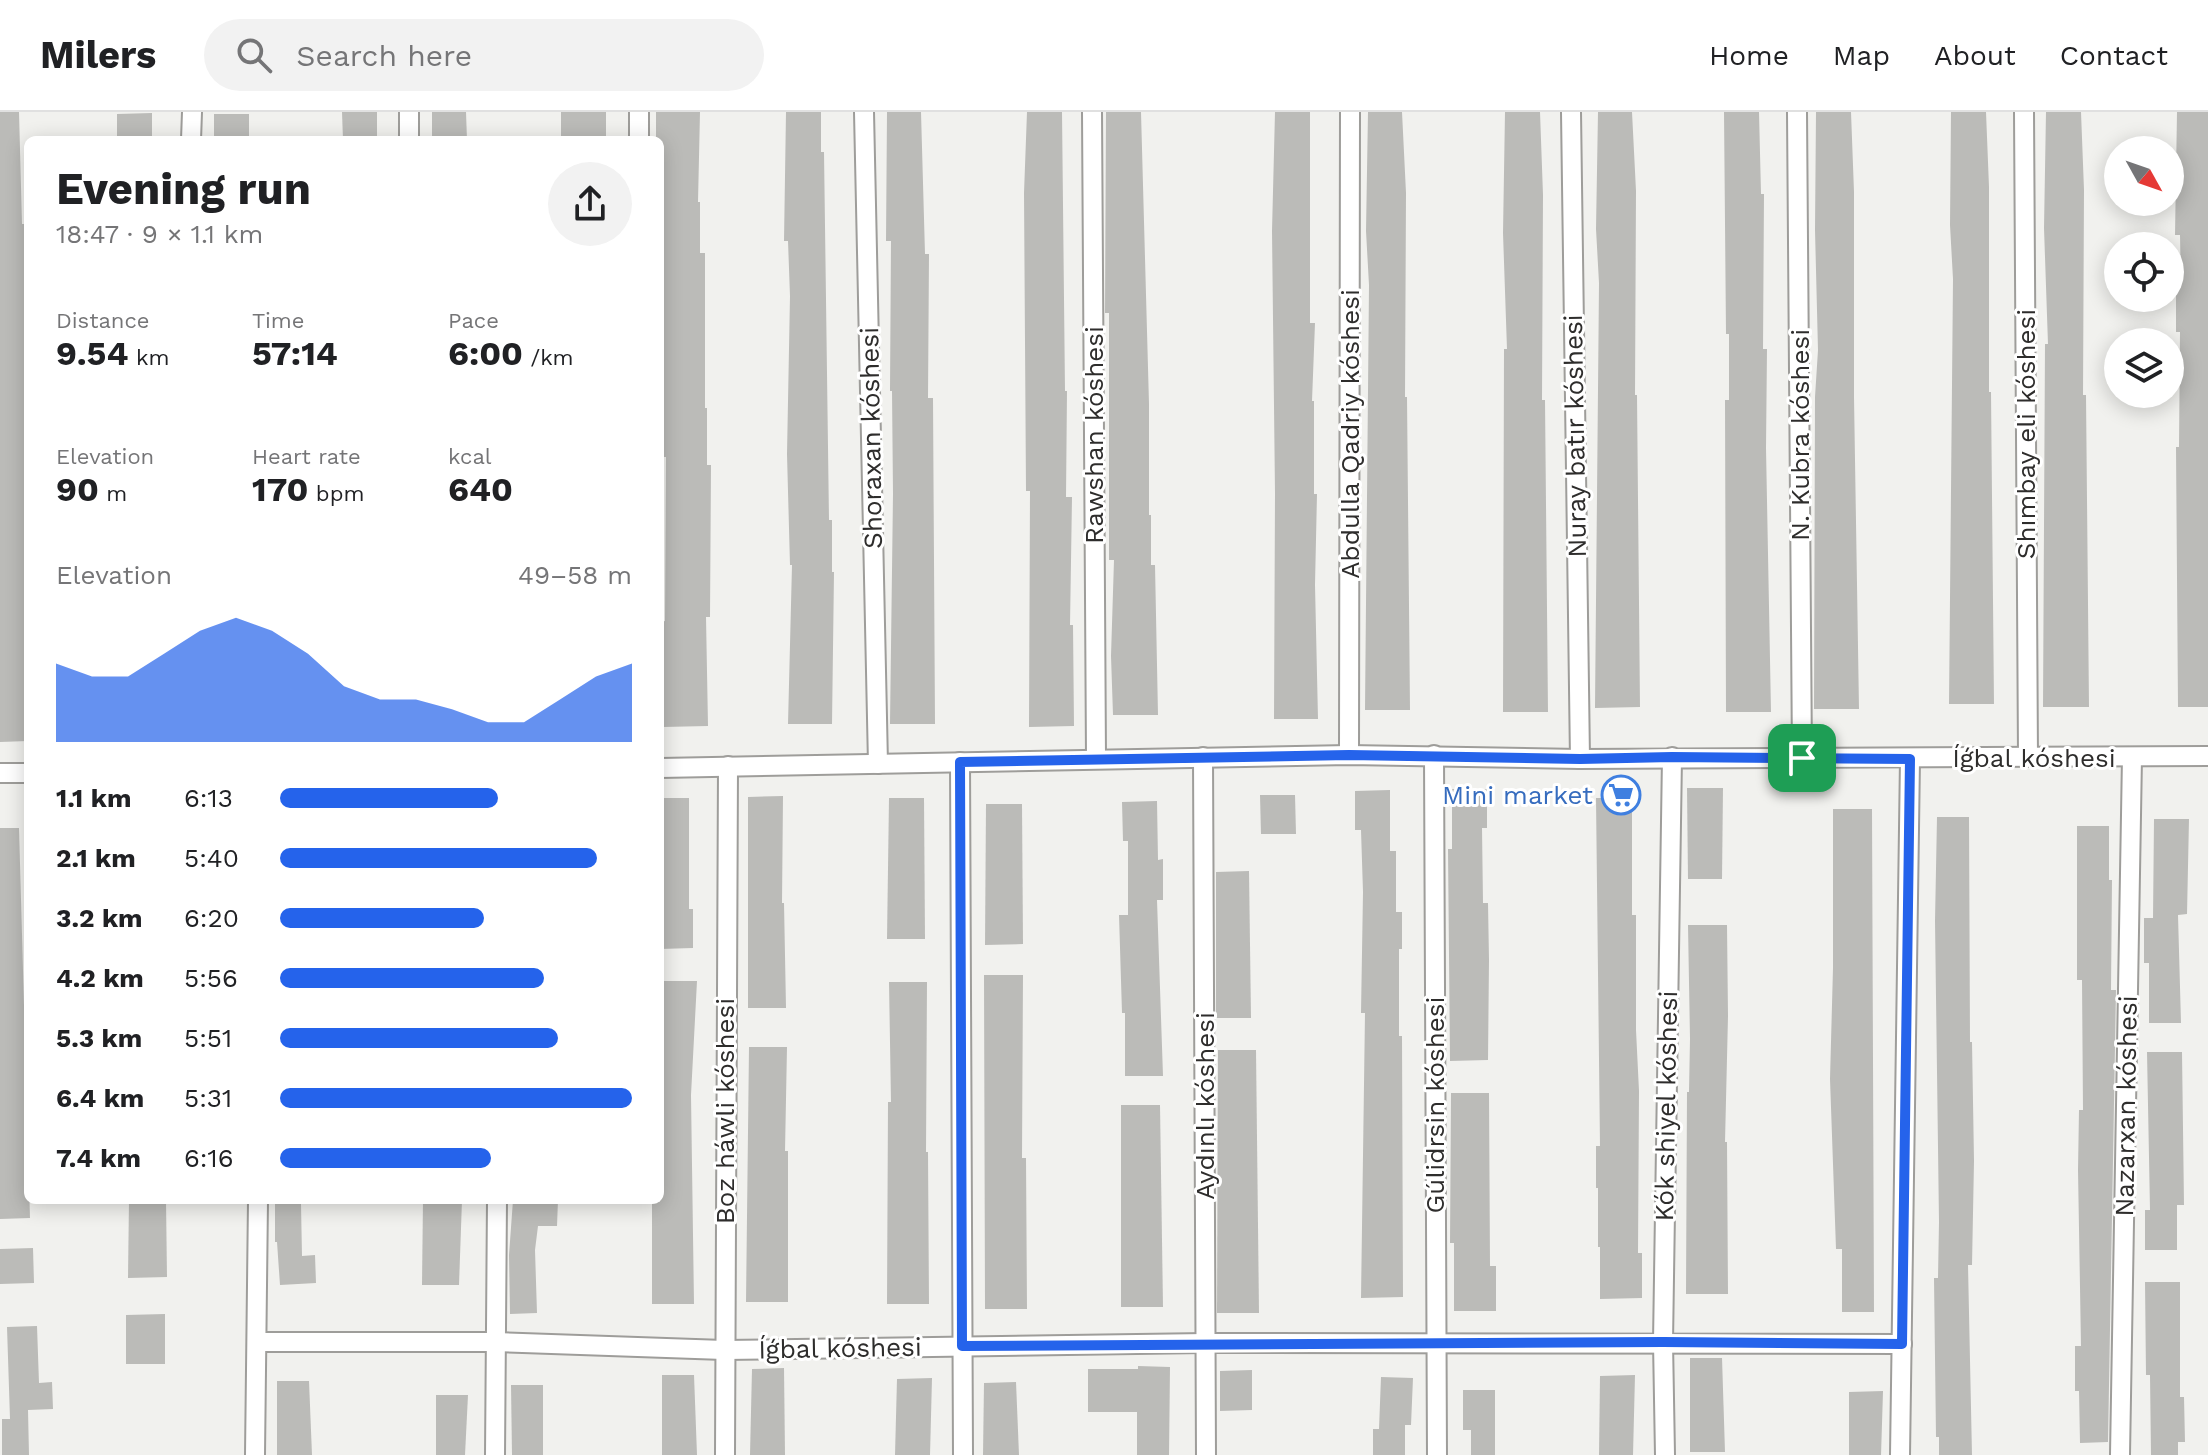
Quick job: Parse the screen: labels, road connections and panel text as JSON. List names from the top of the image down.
{
  "streets": {
    "street": [
      "Abdulla Qadriy kóshesi",
      "Shımbay eli kóshesi",
      "Rawshan kóshesi",
      "N. Kubra kóshesi",
      "Nuray batır kóshesi",
      "Shoraxan kóshesi",
      "Íǵbal kóshesi",
      "Gúlidrsin kóshesi",
      "Aydınlı kóshesi",
      "Kók shiyel kóshesi",
      "Nazarxan kóshesi",
      "Boz háwli kóshesi"
    ]
  },
  "crossings": [
    ["Abdulla Qadriy kóshesi", "Íǵbal kóshesi"],
    ["Shımbay eli kóshesi", "Íǵbal kóshesi"],
    ["Rawshan kóshesi", "Íǵbal kóshesi"],
    ["N. Kubra kóshesi", "Íǵbal kóshesi"],
    ["Nuray batır kóshesi", "Íǵbal kóshesi"],
    ["Shoraxan kóshesi", "Íǵbal kóshesi"],
    ["Íǵbal kóshesi", "Gúlidrsin kóshesi"],
    ["Íǵbal kóshesi", "Aydınlı kóshesi"],
    ["Íǵbal kóshesi", "Kók shiyel kóshesi"],
    ["Íǵbal kóshesi", "Nazarxan kóshesi"],
    ["Íǵbal kóshesi", "Boz háwli kóshesi"]
  ],
  "places": {
    "supermarket": ["Mini market"]
  },
  "north": "bottom right",
  "page": {
    "header": "Milers",
    "search": "Search here",
    "nav": [
      "Home",
      "Map",
      "About",
      "Contact"
    ],
    "heading": ["Evening run", "18:47 · 9 × 1.1 km"],
    "stats": [
      ["Distance", "9.54 km"],
      ["Time", "57:14"],
      ["Pace", "6:00 /km"],
      ["Elevation", "90 m"],
      ["Heart rate", "170 bpm"],
      ["kcal", "640"]
    ],
    "chart": ["Elevation", "49–58 m"],
    "list": [
      {
        "name": "1.1 km",
        "note": "6:13"
      },
      {
        "name": "2.1 km",
        "note": "5:40"
      },
      {
        "name": "3.2 km",
        "note": "6:20"
      },
      {
        "name": "4.2 km",
        "note": "5:56"
      },
      {
        "name": "5.3 km",
        "note": "5:51"
      },
      {
        "name": "6.4 km",
        "note": "5:31"
      },
      {
        "name": "7.4 km",
        "note": "6:16"
      }
    ]
  }
}
